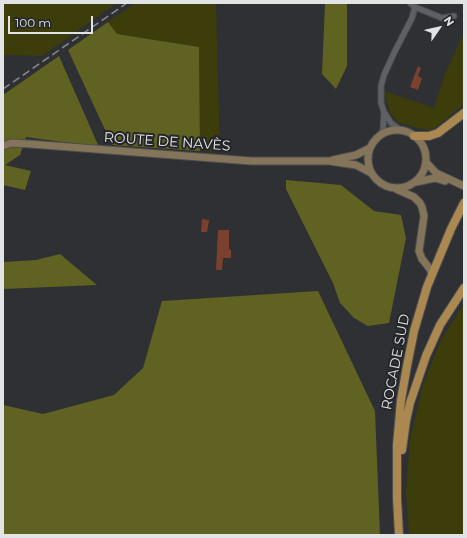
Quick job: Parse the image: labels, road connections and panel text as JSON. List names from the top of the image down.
{
  "streets": {
    "main road": ["ROUTE DE NAVÈS", "ROCADE SUD"]
  },
  "crossings": [
    ["ROUTE DE NAVÈS", "ROCADE SUD"]
  ],
  "scale_bar": "100 m",
  "north": "top right"
}
